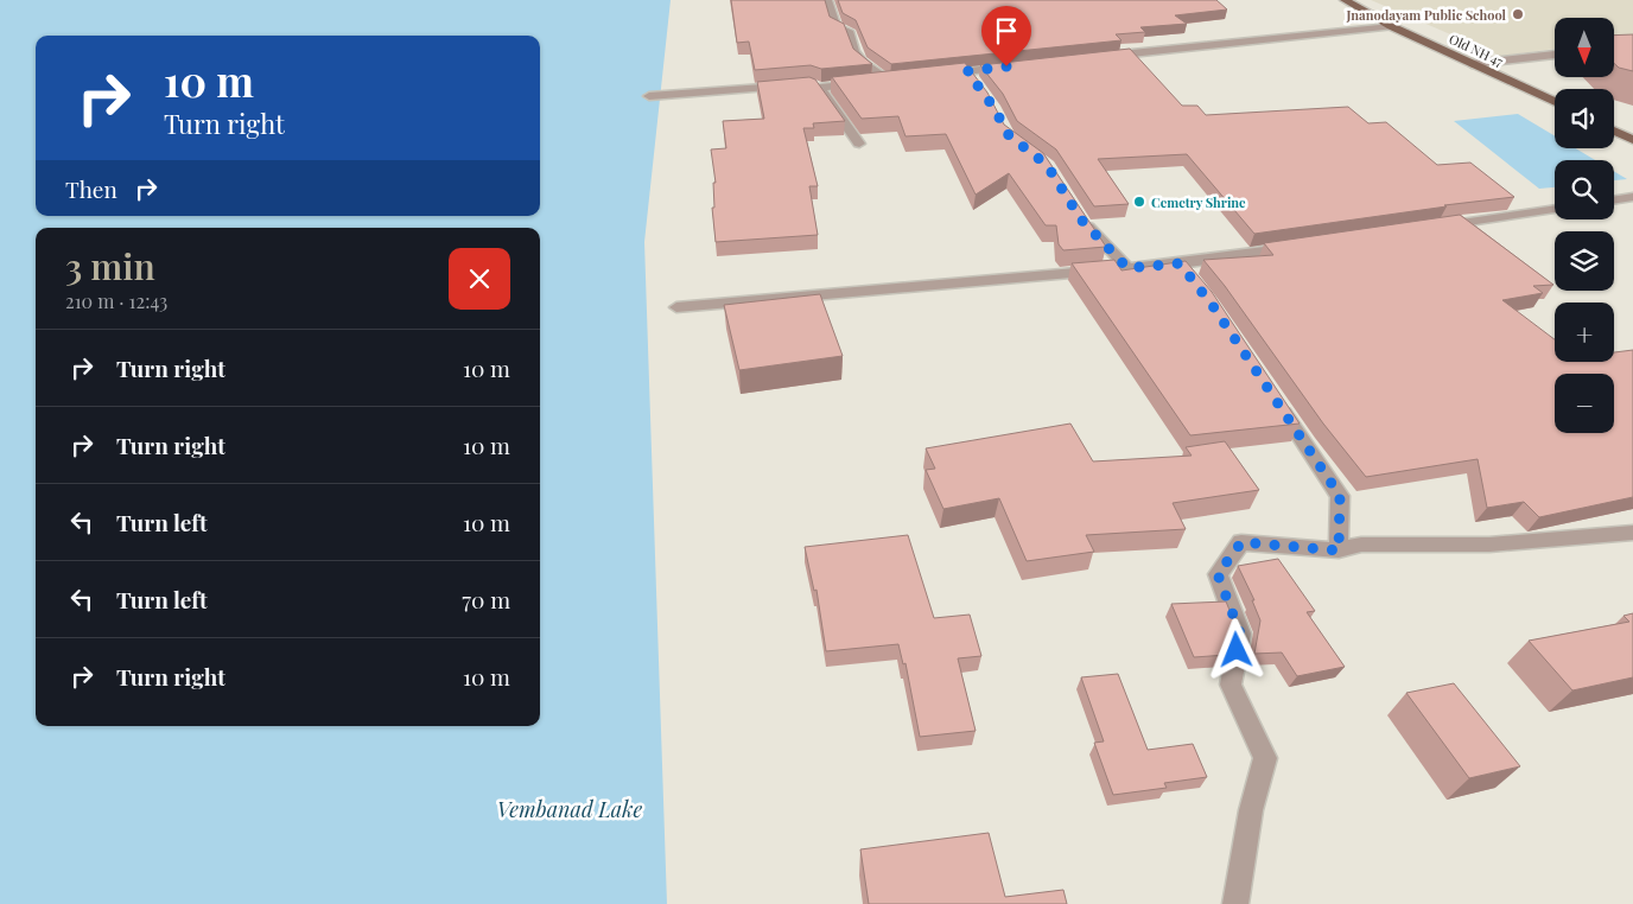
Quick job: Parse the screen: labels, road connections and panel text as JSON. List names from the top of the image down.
{
  "streets": {
    "main road": ["Old NH 47"]
  },
  "water": ["Vembanad Lake"],
  "places": ["Jnanodayam Public School", "Cemetry Shrine"],
  "north": "bottom",
  "page": {
    "map_buttons": ["+", "−"],
    "turn": ["10 m", "Turn right"],
    "then": "Then",
    "heading": ["3 min", "210 m · 12:43"],
    "list": [
      {
        "name": "Turn right",
        "value": "10 m"
      },
      {
        "name": "Turn right",
        "value": "10 m"
      },
      {
        "name": "Turn left",
        "value": "10 m"
      },
      {
        "name": "Turn left",
        "value": "70 m"
      },
      {
        "name": "Turn right",
        "value": "10 m"
      }
    ]
  }
}
